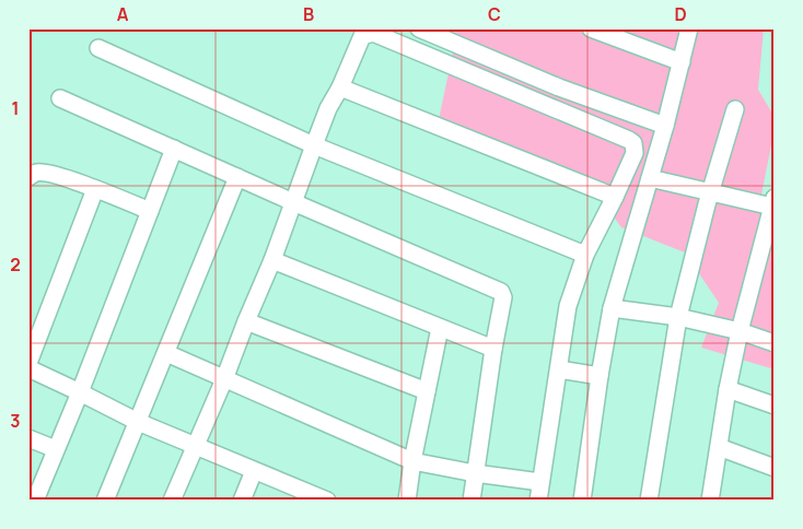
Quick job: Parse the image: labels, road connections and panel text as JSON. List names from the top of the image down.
{
  "grid": {
    "columns": [
      "A",
      "B",
      "C",
      "D"
    ],
    "rows": ["1", "2", "3"]
  }
}
